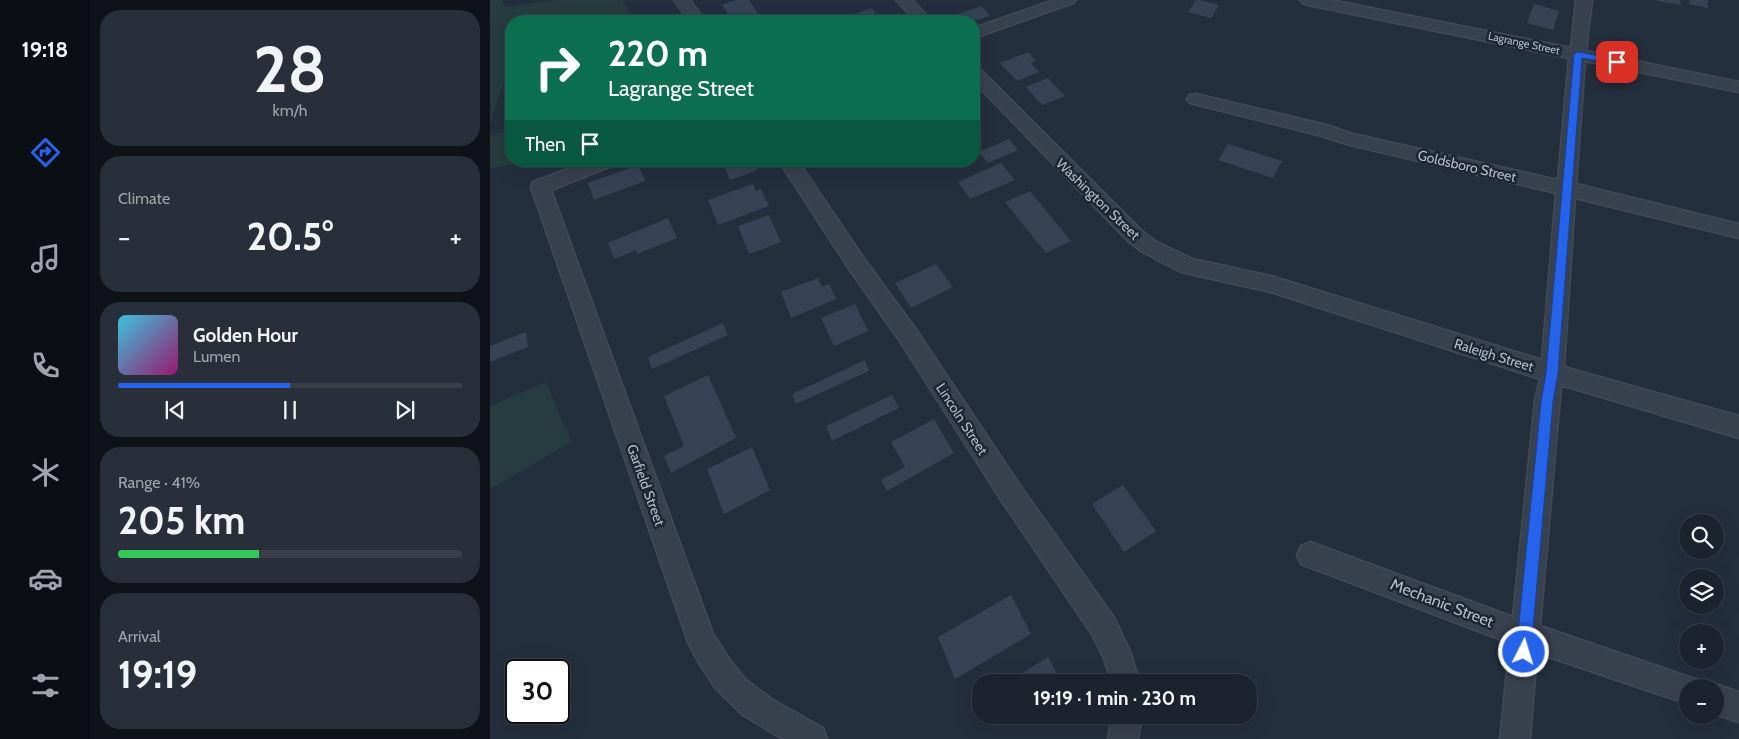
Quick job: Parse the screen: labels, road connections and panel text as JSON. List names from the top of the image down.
{
  "streets": {
    "street": [
      "Lagrange Street",
      "Goldsboro Street",
      "Washington Street",
      "Raleigh Street",
      "Lincoln Street",
      "Garfield Street",
      "Mechanic Street"
    ]
  },
  "crossings": [
    ["Washington Street", "Raleigh Street"]
  ],
  "page": {
    "tabs": "19:18",
    "tile": [
      ["28", "km/h"],
      "Climate",
      ["Range · 41%", "205 km"],
      ["Arrival", "19:19"]
    ],
    "turn": ["220 m", "Lagrange Street"],
    "then": "Then",
    "heat": ["−", "20.5°", "+"],
    "song": ["Golden Hour", "Lumen"],
    "map_buttons": ["+", "−"],
    "limit": "30",
    "trip": "19:19 · 1 min · 230 m"
  }
}
